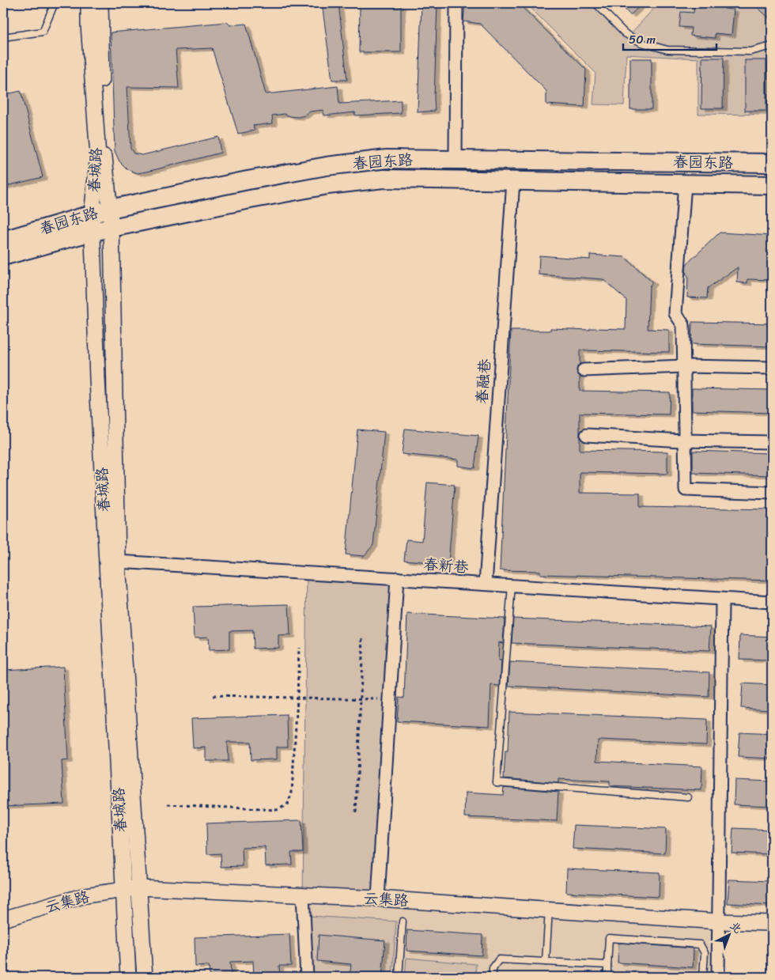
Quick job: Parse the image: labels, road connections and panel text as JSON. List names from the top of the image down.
{
  "streets": {
    "main road": ["春园东路"],
    "street": [
      "春城路",
      "春融巷",
      "春新巷",
      "云集路"
    ]
  },
  "crossings": [
    ["春园东路", "春城路"],
    ["春园东路", "春融巷"],
    ["春城路", "春新巷"],
    ["春城路", "云集路"],
    ["春融巷", "春新巷"]
  ],
  "scale_bar": "50 m",
  "north": "top right"
}
